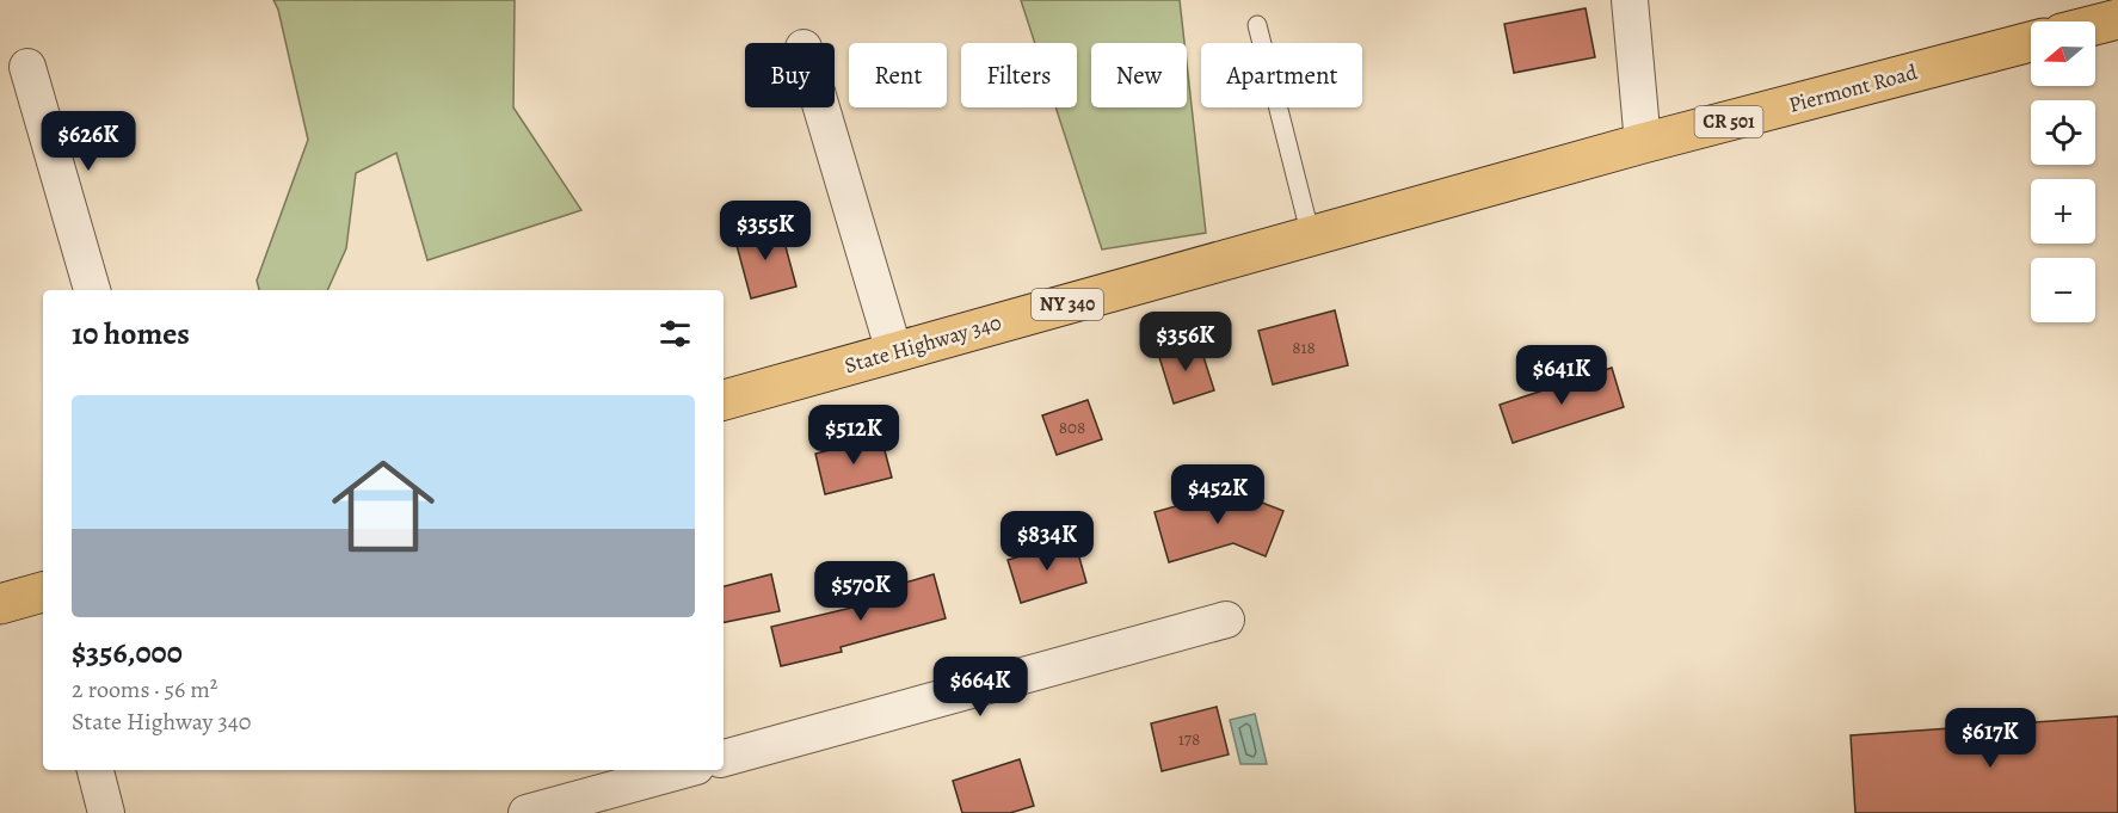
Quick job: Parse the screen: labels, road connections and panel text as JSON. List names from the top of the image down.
{
  "streets": {
    "main road": [
      "Piermont Road",
      "CR 501",
      "NY 340",
      "State Highway 340"
    ]
  },
  "crossings": [
    ["Piermont Road", "State Highway 340"]
  ],
  "house_numbers": ["818", "808", "178"],
  "north": "left",
  "page": {
    "map_buttons": ["+", "−"],
    "chip": [
      "Buy",
      "Rent",
      "Filters",
      "New",
      "Apartment"
    ],
    "price": [
      "$626K",
      "$355K",
      "$356K",
      "$641K",
      "$512K",
      "$452K",
      "$834K",
      "$570K",
      "$664K",
      "$617K"
    ],
    "heading": "10 homes",
    "list": [
      {
        "name": "$356,000",
        "note": "2 rooms · 56 m² · State Highway 340"
      }
    ]
  }
}
